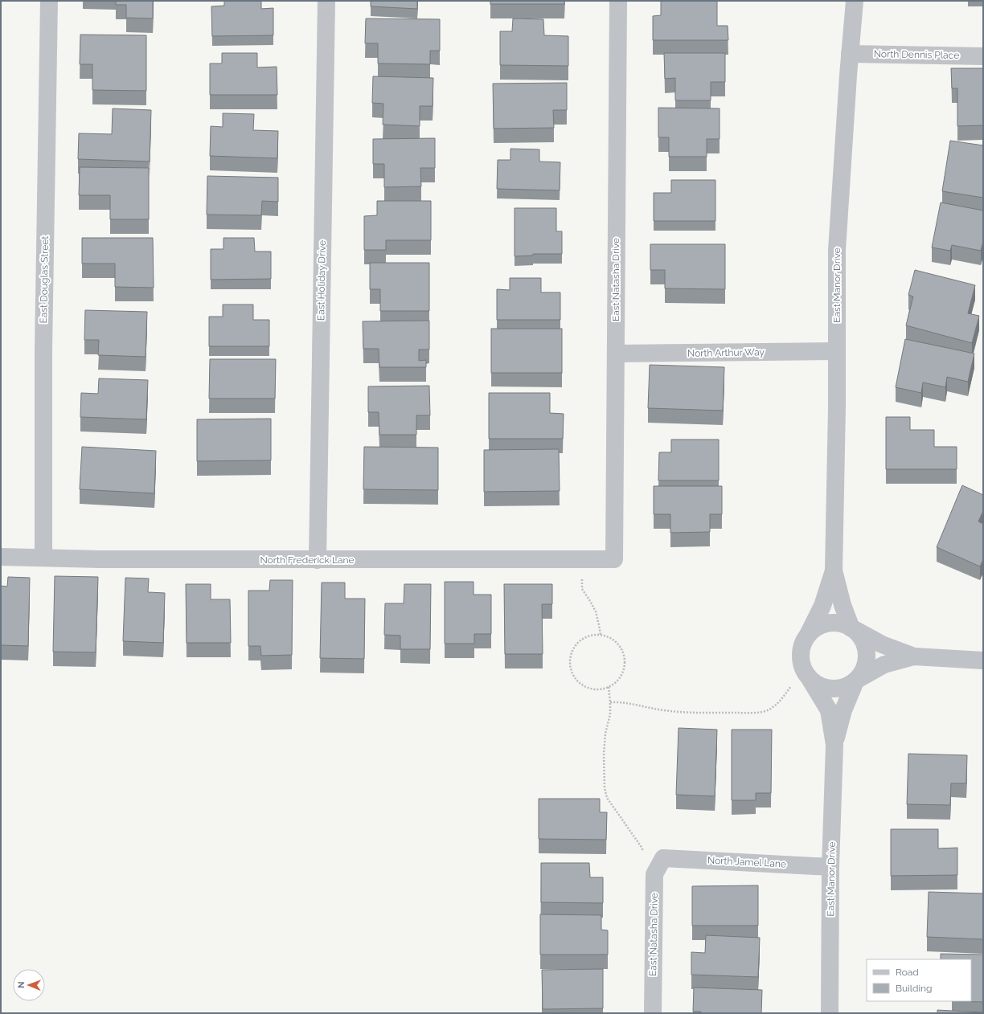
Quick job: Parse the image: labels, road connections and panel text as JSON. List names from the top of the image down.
{
  "streets": {
    "street": [
      "North Dennis Place",
      "East Douglas Street",
      "East Natasha Drive",
      "East Holiday Drive",
      "East Manor Drive",
      "North Arthur Way",
      "North Frederick Lane",
      "North Jamel Lane"
    ]
  },
  "crossings": [
    ["North Dennis Place", "East Manor Drive"],
    ["East Douglas Street", "North Frederick Lane"],
    ["East Natasha Drive", "North Arthur Way"],
    ["East Natasha Drive", "North Frederick Lane"],
    ["East Natasha Drive", "North Jamel Lane"],
    ["East Holiday Drive", "North Frederick Lane"],
    ["East Manor Drive", "North Arthur Way"],
    ["East Manor Drive", "North Jamel Lane"]
  ],
  "legend": ["Road", "Building"],
  "north": "left"
}
